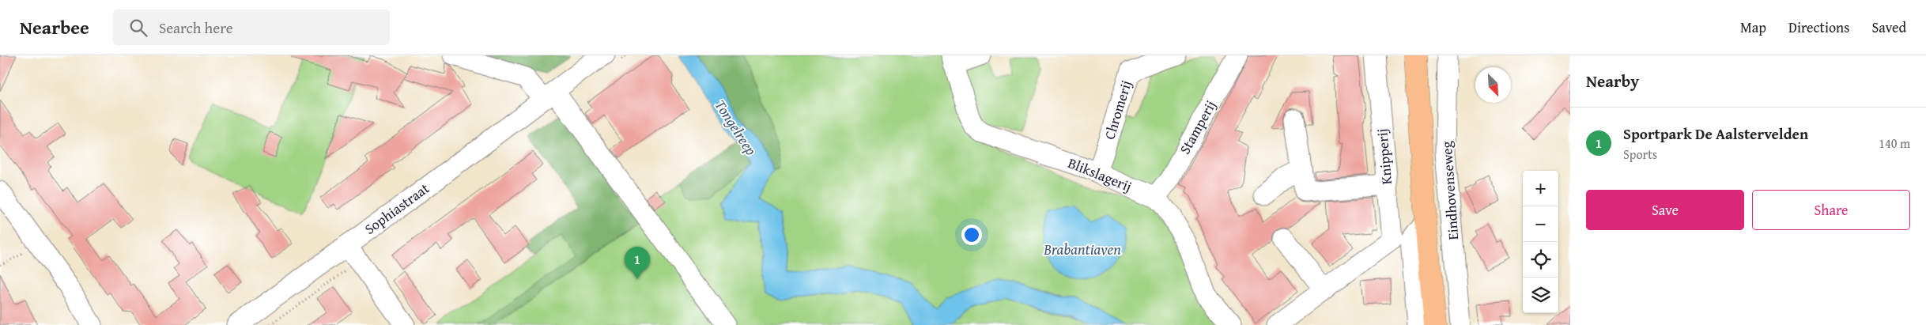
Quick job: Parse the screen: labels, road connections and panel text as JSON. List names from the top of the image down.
{
  "streets": {
    "main road": ["Eindhovenseweg"],
    "street": [
      "Chromerij",
      "Stamperij",
      "Knipperij",
      "Blikslagerij",
      "Sophiastraat"
    ]
  },
  "crossings": [
    ["Chromerij", "Blikslagerij"],
    ["Stamperij", "Blikslagerij"],
    ["Knipperij", "Eindhovenseweg"]
  ],
  "water": ["Tongelreep", "Brabantiaven"],
  "north": "bottom right",
  "page": {
    "header": "Nearbee",
    "search": "Search here",
    "nav": ["Map", "Directions", "Saved"],
    "heading": "Nearby",
    "list": [
      {
        "mark": "1",
        "name": "Sportpark De Aalstervelden",
        "note": "Sports",
        "value": "140 m"
      }
    ],
    "map_buttons": ["+", "−"],
    "buttons": ["Save", "Share"],
    "pins": "1"
  }
}
